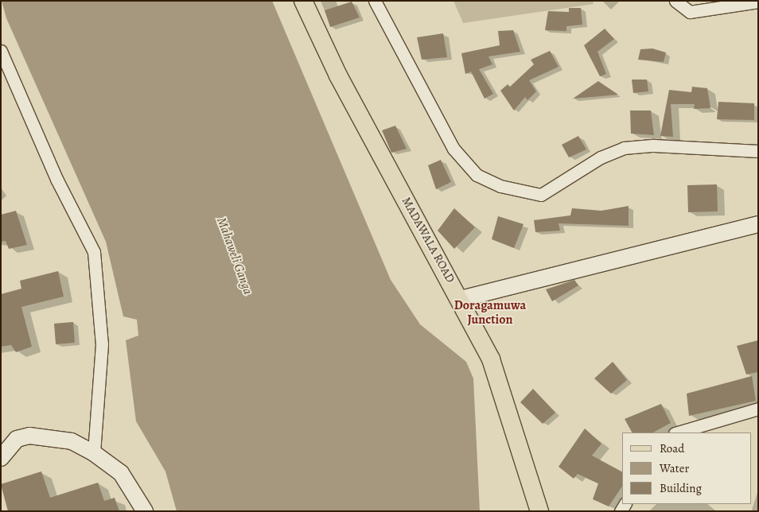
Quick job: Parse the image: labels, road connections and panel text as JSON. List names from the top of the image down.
{
  "streets": {
    "main road": ["MADAWALA ROAD"]
  },
  "districts": ["Doragamuwa Junction"],
  "water": ["Mahaweli Ganga"],
  "legend": ["Road", "Water", "Building"]
}
